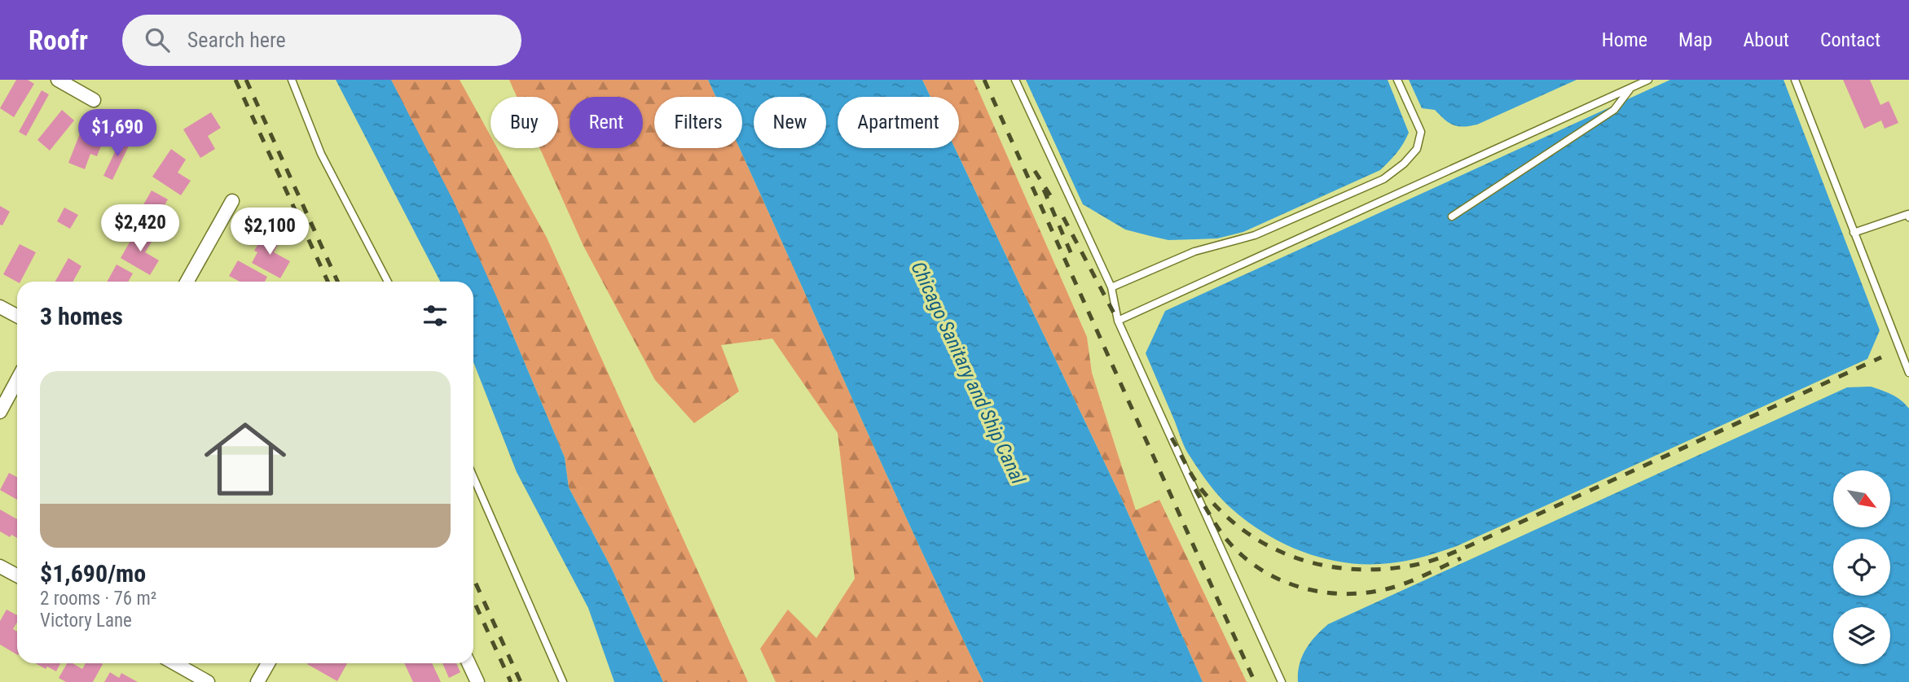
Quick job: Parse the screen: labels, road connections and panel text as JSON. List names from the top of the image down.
{
  "water": ["Chicago Sanitary and Ship Canal"],
  "north": "bottom right",
  "page": {
    "header": "Roofr",
    "search": "Search here",
    "nav": [
      "Home",
      "Map",
      "About",
      "Contact"
    ],
    "chip": [
      "Buy",
      "Rent",
      "Filters",
      "New",
      "Apartment"
    ],
    "price": ["$1,690", "$2,420", "$2,100"],
    "heading": "3 homes",
    "list": [
      {
        "name": "$1,690/mo",
        "note": "2 rooms · 76 m² · Victory Lane"
      }
    ]
  }
}
